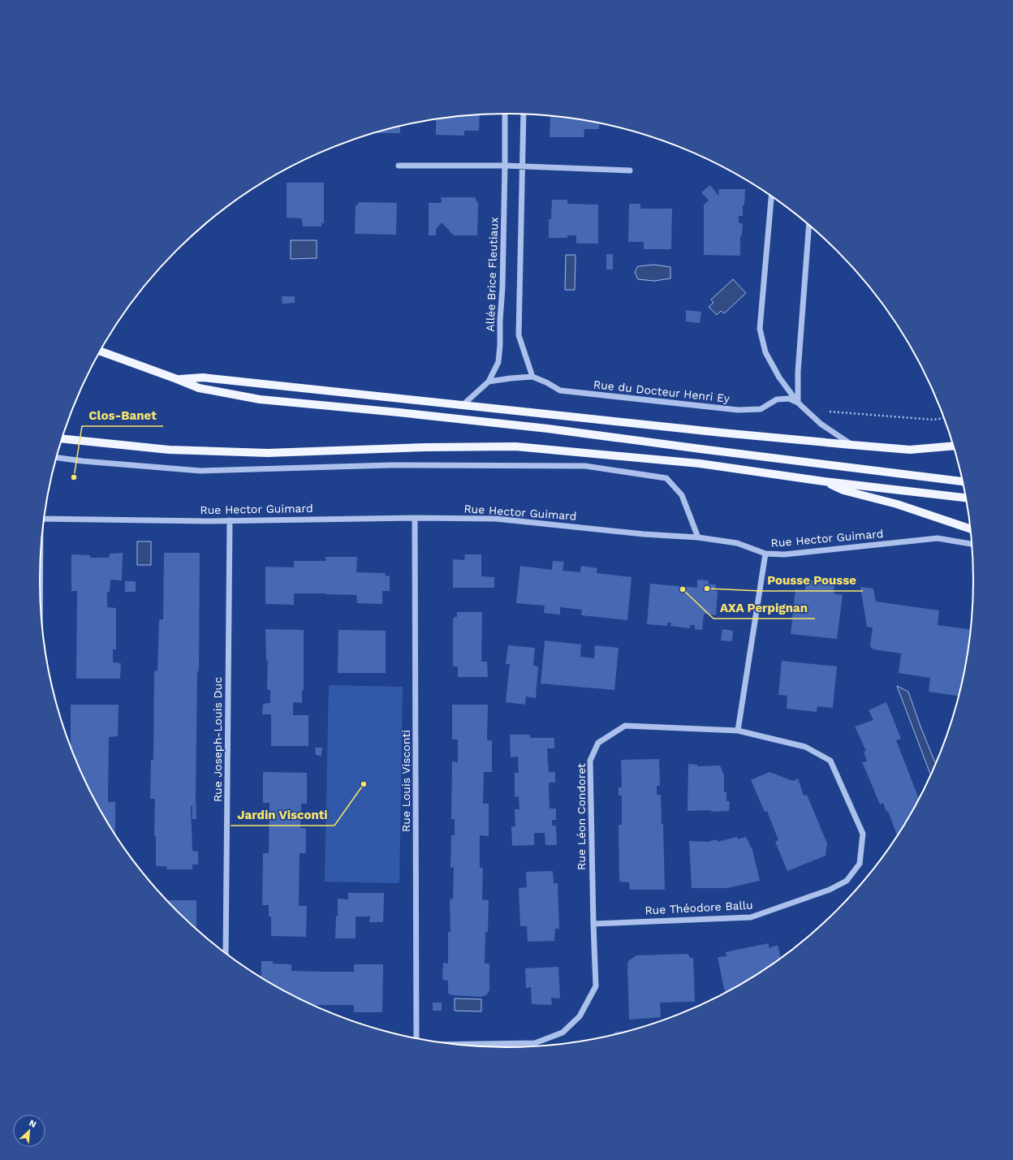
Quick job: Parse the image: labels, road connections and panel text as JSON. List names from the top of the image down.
{
  "streets": {
    "street": [
      "Allée Brice Fleutiaux",
      "Rue du Docteur Henri Ey",
      "Rue Hector Guimard",
      "Rue Joseph-Louis Duc",
      "Rue Louis Visconti",
      "Rue Léon Condoret",
      "Rue Théodore Ballu"
    ]
  },
  "crossings": [
    ["Allée Brice Fleutiaux", "Rue du Docteur Henri Ey"],
    ["Rue Hector Guimard", "Rue Joseph-Louis Duc"],
    ["Rue Hector Guimard", "Rue Louis Visconti"],
    ["Rue Léon Condoret", "Rue Théodore Ballu"]
  ],
  "places": [
    "Clos-Banet",
    "Pousse Pousse",
    "AXA Perpignan",
    "Jardin Visconti"
  ],
  "north": "top right"
}
